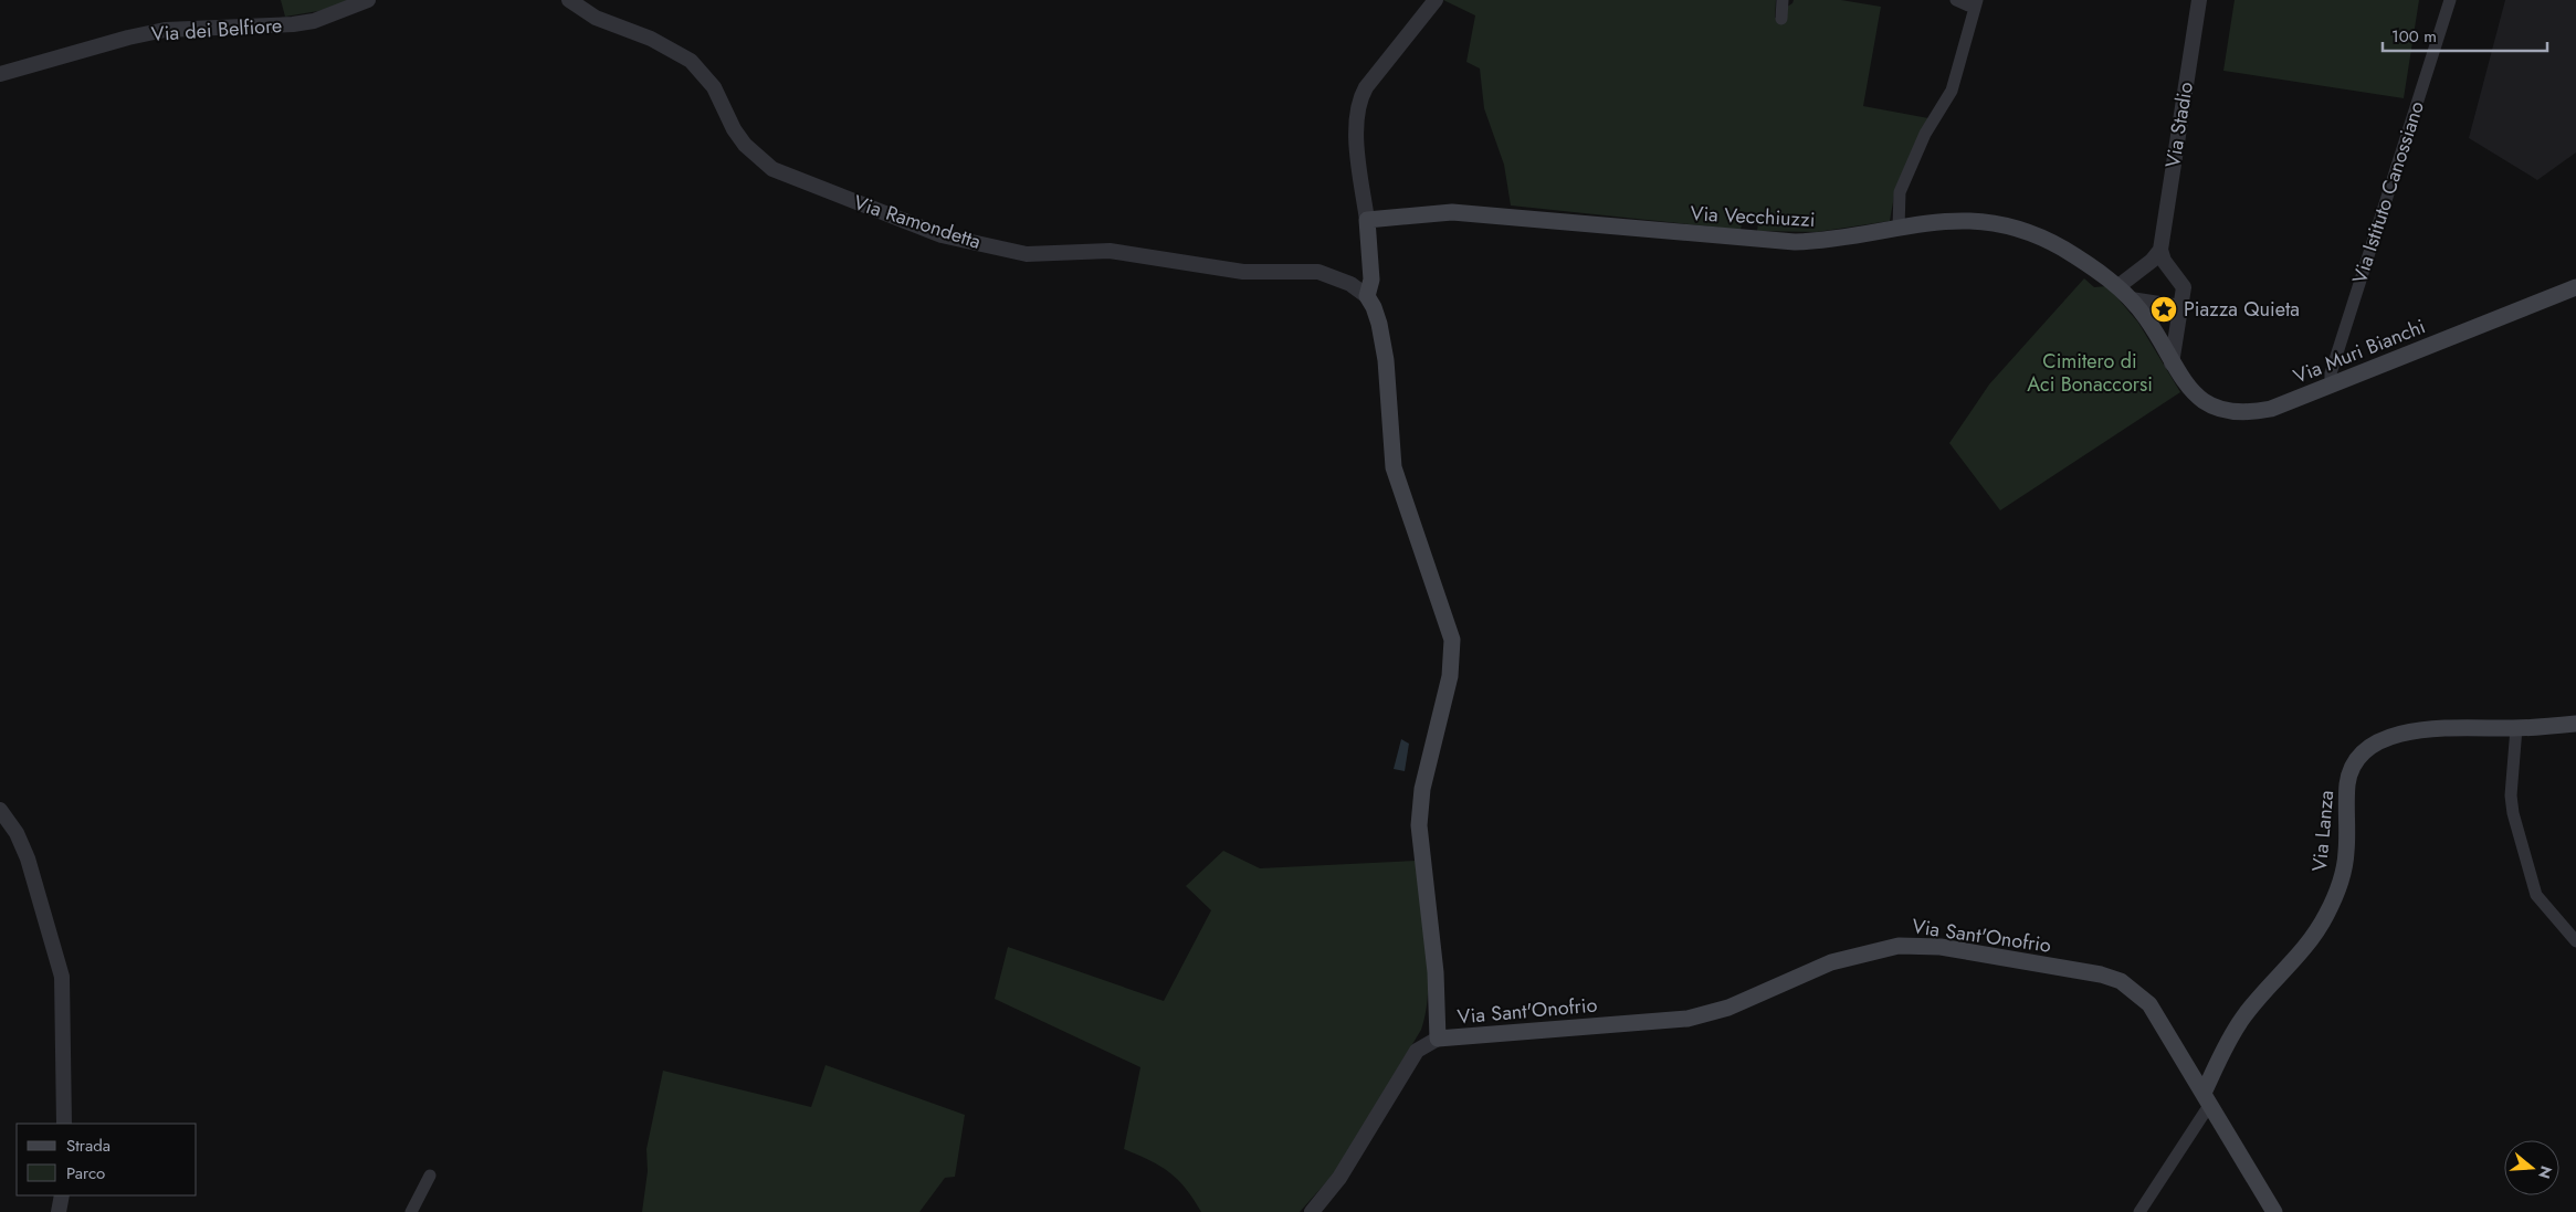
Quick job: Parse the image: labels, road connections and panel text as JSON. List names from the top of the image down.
{
  "streets": {
    "main road": [
      "Via Vecchiuzzi",
      "Via Muri Bianchi",
      "Via Lanza",
      "Via Sant'Onofrio"
    ],
    "street": [
      "Via dei Belfiore",
      "Via Stadio",
      "Via Istituto Canossiano",
      "Via Ramondetta"
    ]
  },
  "crossings": [
    ["Via Istituto Canossiano", "Via Muri Bianchi"],
    ["Via Vecchiuzzi", "Via Muri Bianchi"],
    ["Via Lanza", "Via Sant'Onofrio"]
  ],
  "parks": ["Cimitero di Aci Bonaccorsi"],
  "places": {
    "place": ["Piazza Quieta"]
  },
  "legend": ["Strada", "Parco"],
  "scale_bar": "100 m",
  "north": "right"
}
